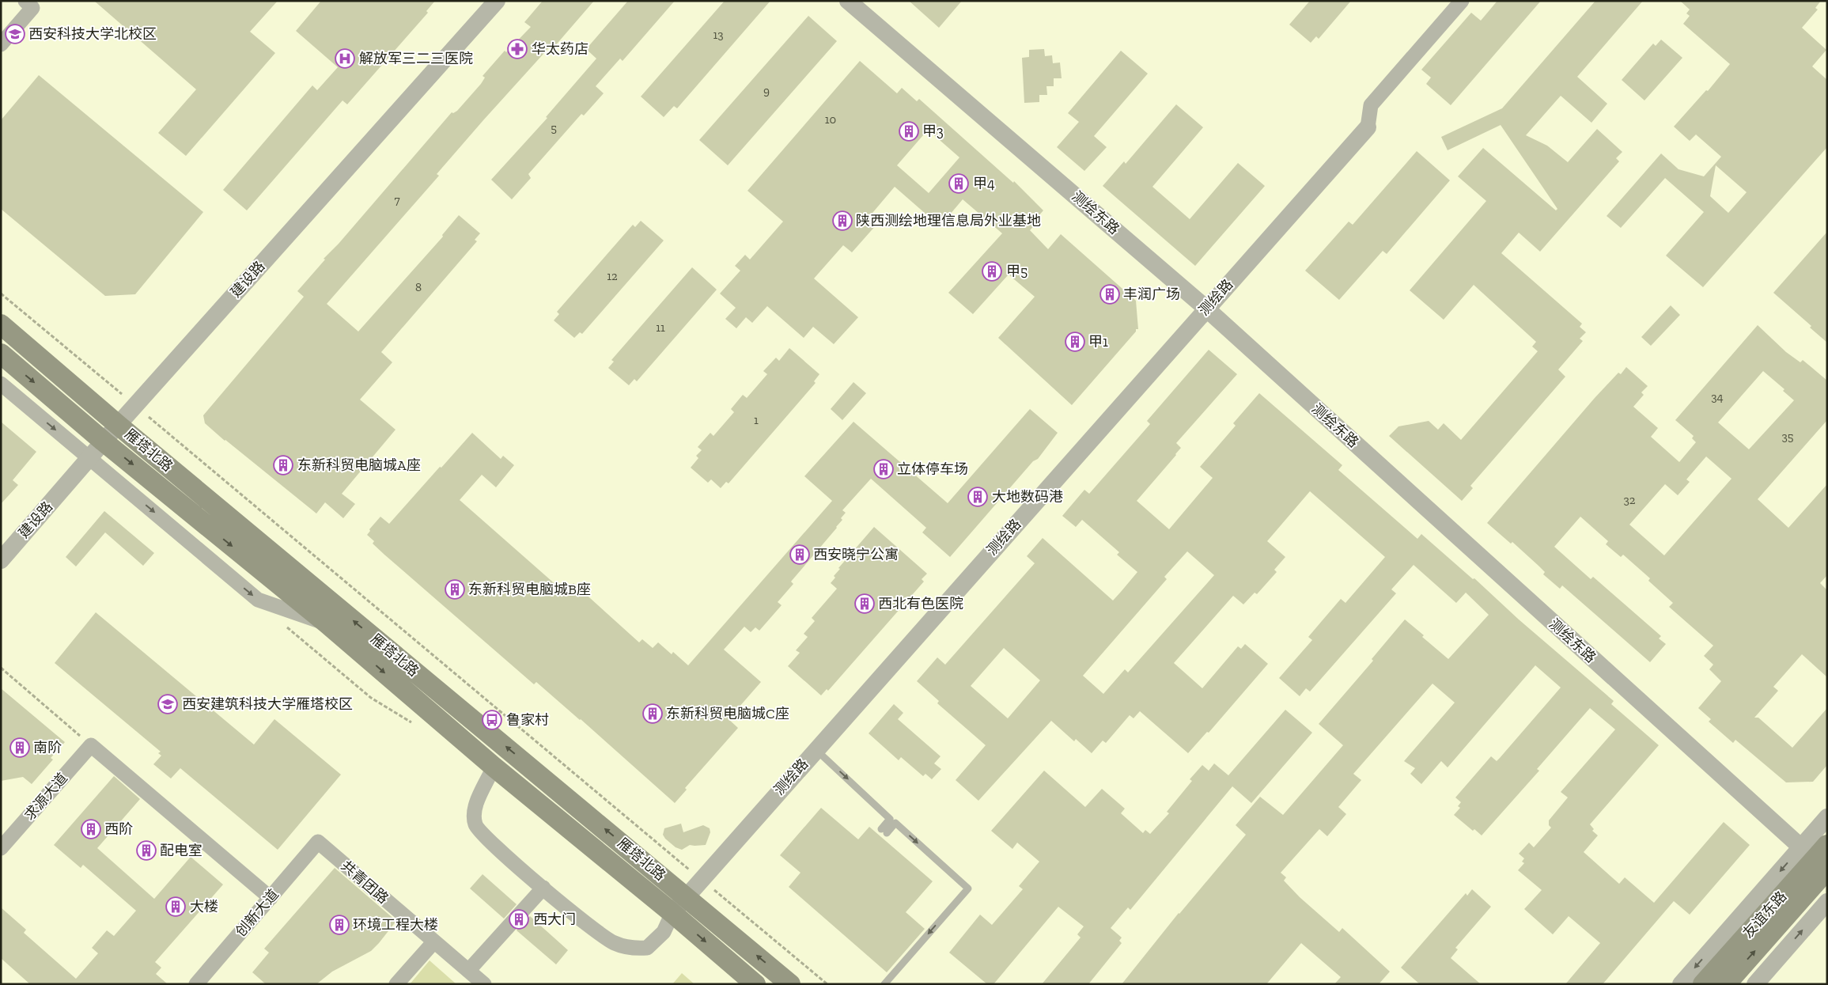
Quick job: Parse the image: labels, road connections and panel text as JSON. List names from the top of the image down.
{
  "streets": {
    "main road": ["雁塔北路", "友谊东路"],
    "street": [
      "测绘东路",
      "建设路",
      "测绘路",
      "求源大道",
      "共青团路",
      "创新大道"
    ]
  },
  "crossings": [
    ["测绘东路", "测绘路"],
    ["测绘东路", "友谊东路"],
    ["建设路", "雁塔北路"],
    ["测绘路", "雁塔北路"],
    ["共青团路", "创新大道"]
  ],
  "places": {
    "school or university": ["西安科技大学北校区", "西安建筑科技大学雁塔校区"],
    "pharmacy": ["华太药店"],
    "hospital": ["解放军三二三医院"],
    "building": [
      "甲3",
      "甲4",
      "陕西测绘地理信息局外业基地",
      "甲5",
      "丰润广场",
      "甲1",
      "东新科贸电脑城A座",
      "立体停车场",
      "大地数码港",
      "西安晓宁公寓",
      "东新科贸电脑城B座",
      "西北有色医院",
      "东新科贸电脑城C座",
      "南阶",
      "西阶",
      "配电室",
      "大楼",
      "西大门",
      "环境工程大楼"
    ],
    "bus stop": ["鲁家村"]
  },
  "house_numbers": [
    "13",
    "9",
    "10",
    "5",
    "7",
    "12",
    "8",
    "11",
    "34",
    "1",
    "35",
    "32"
  ]
}
